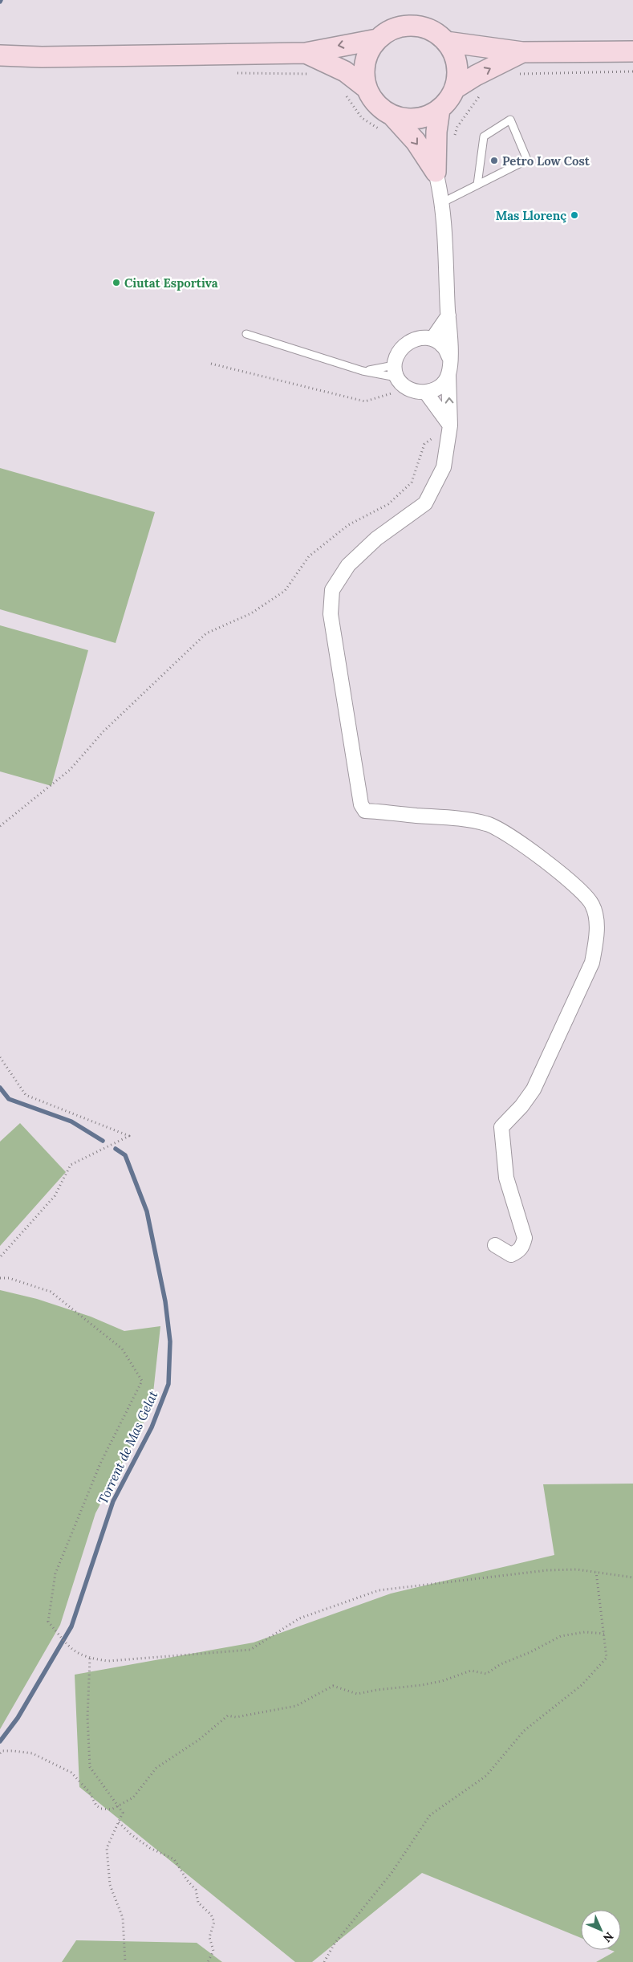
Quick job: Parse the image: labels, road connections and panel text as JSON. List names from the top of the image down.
{
  "water": ["Torrent de Mas Gelat"],
  "places": ["Petro Low Cost", "Mas Llorenç", "Ciutat Esportiva"],
  "north": "bottom right"
}
